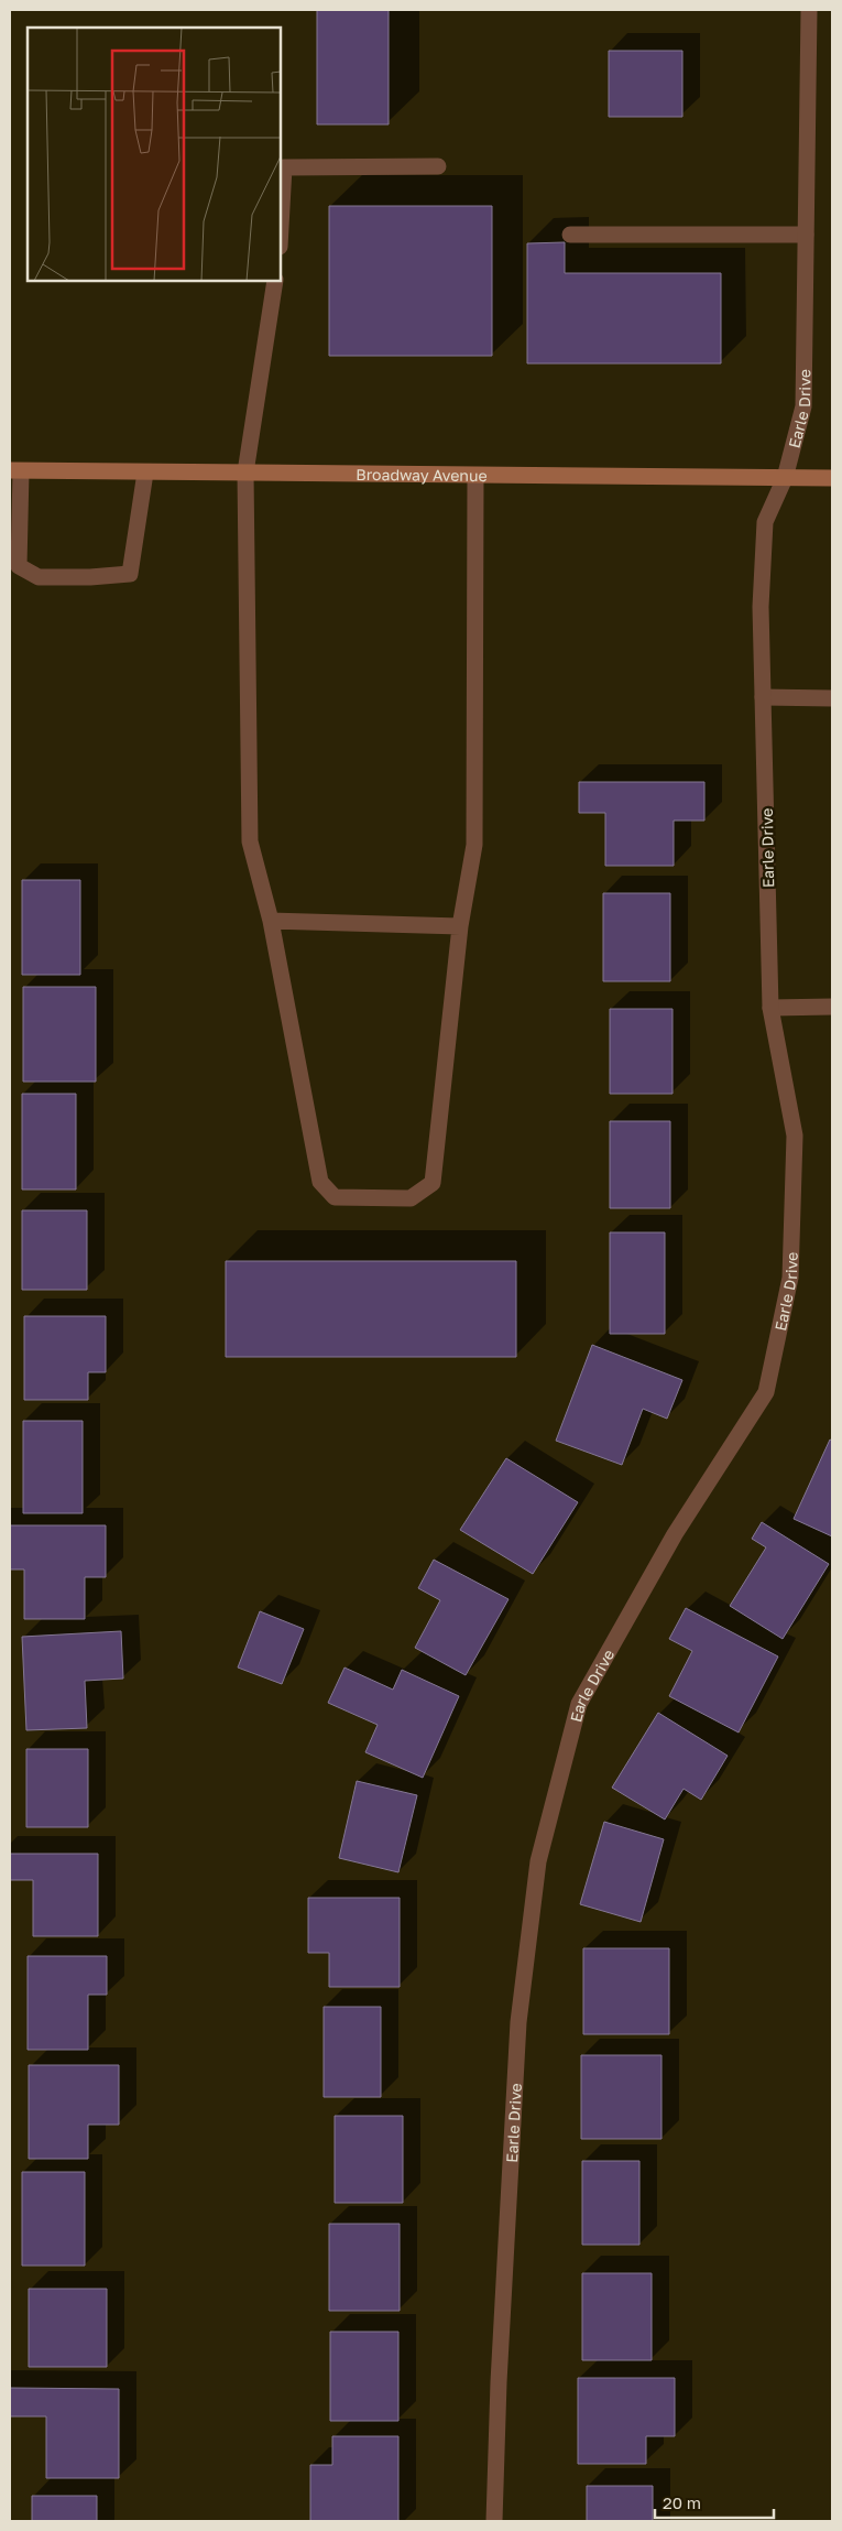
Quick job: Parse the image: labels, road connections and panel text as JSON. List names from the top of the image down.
{
  "streets": {
    "main road": ["Broadway Avenue"],
    "street": ["Earle Drive"]
  },
  "crossings": [
    ["Earle Drive", "Broadway Avenue"]
  ],
  "scale_bar": "20 m"
}
